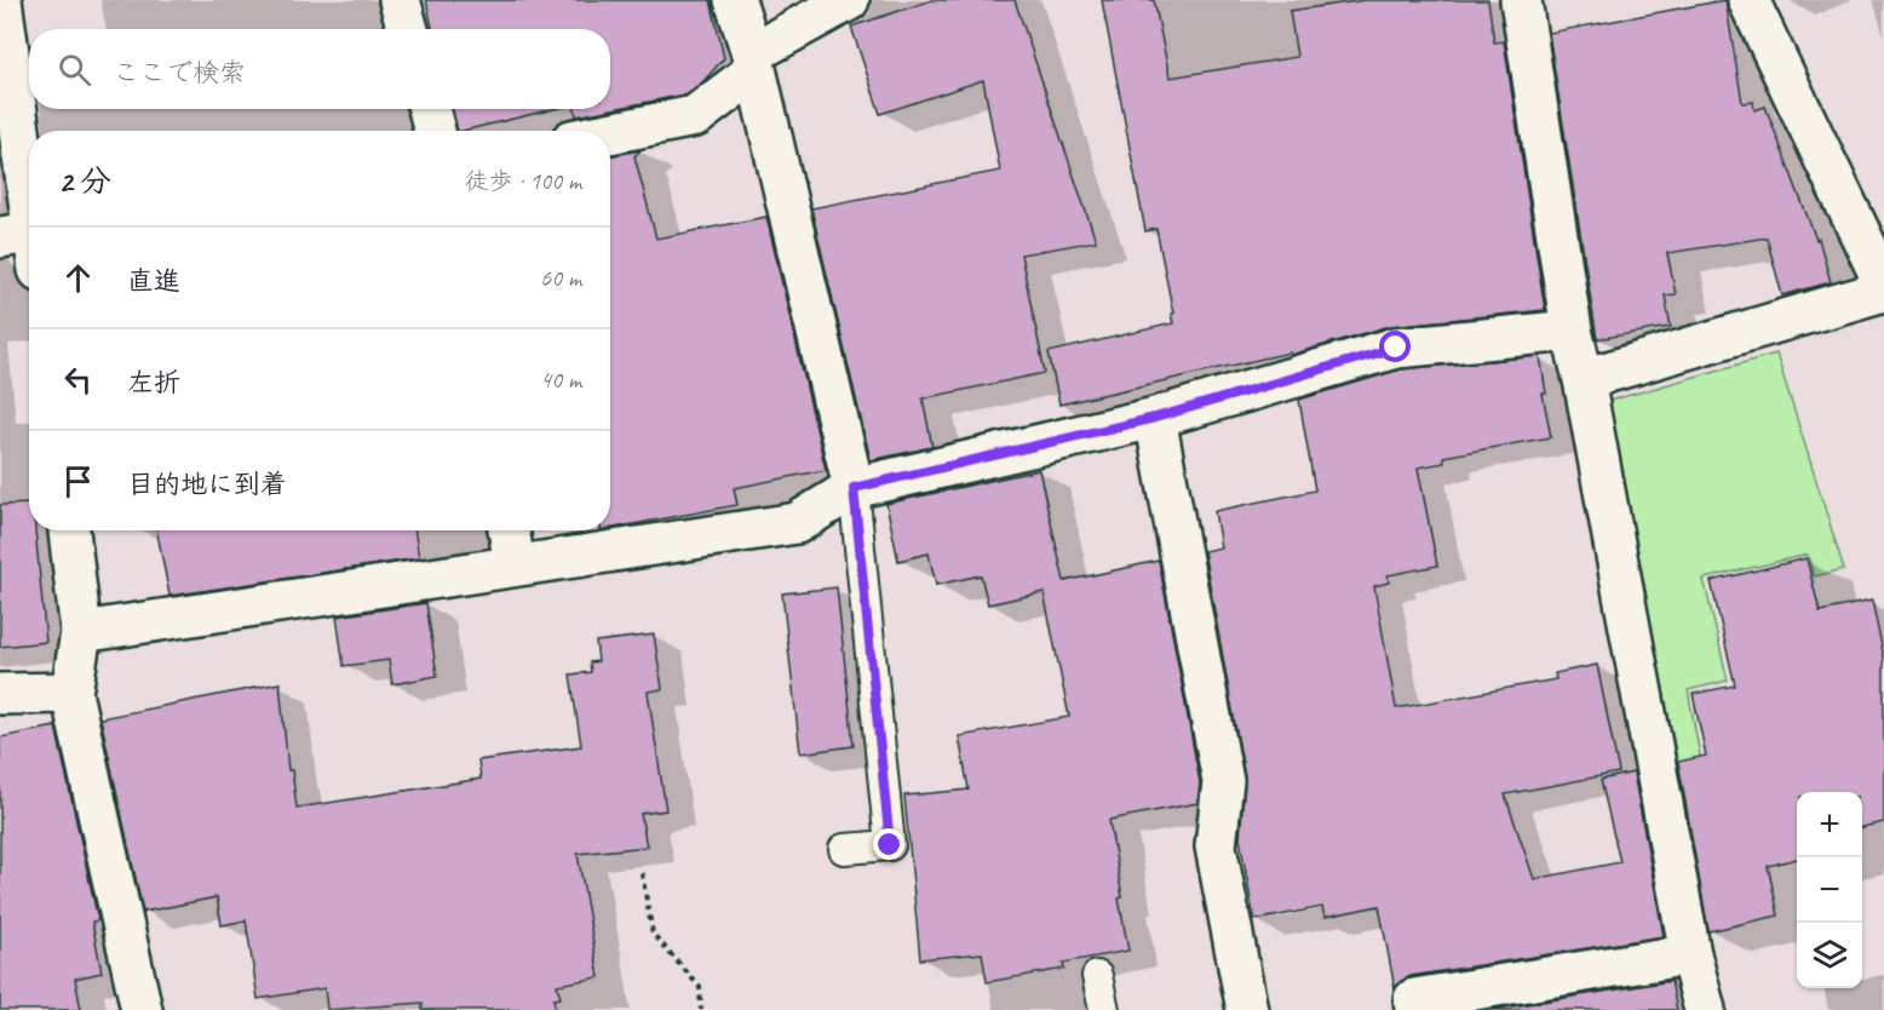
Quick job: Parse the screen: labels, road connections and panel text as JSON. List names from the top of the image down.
{
  "page": {
    "search": "ここで検索",
    "heading": ["2 分", "徒歩 · 100 m"],
    "list": [
      ["直進", "60 m"],
      ["左折", "40 m"],
      "目的地に到着"
    ],
    "map_buttons": ["+", "−"]
  }
}
